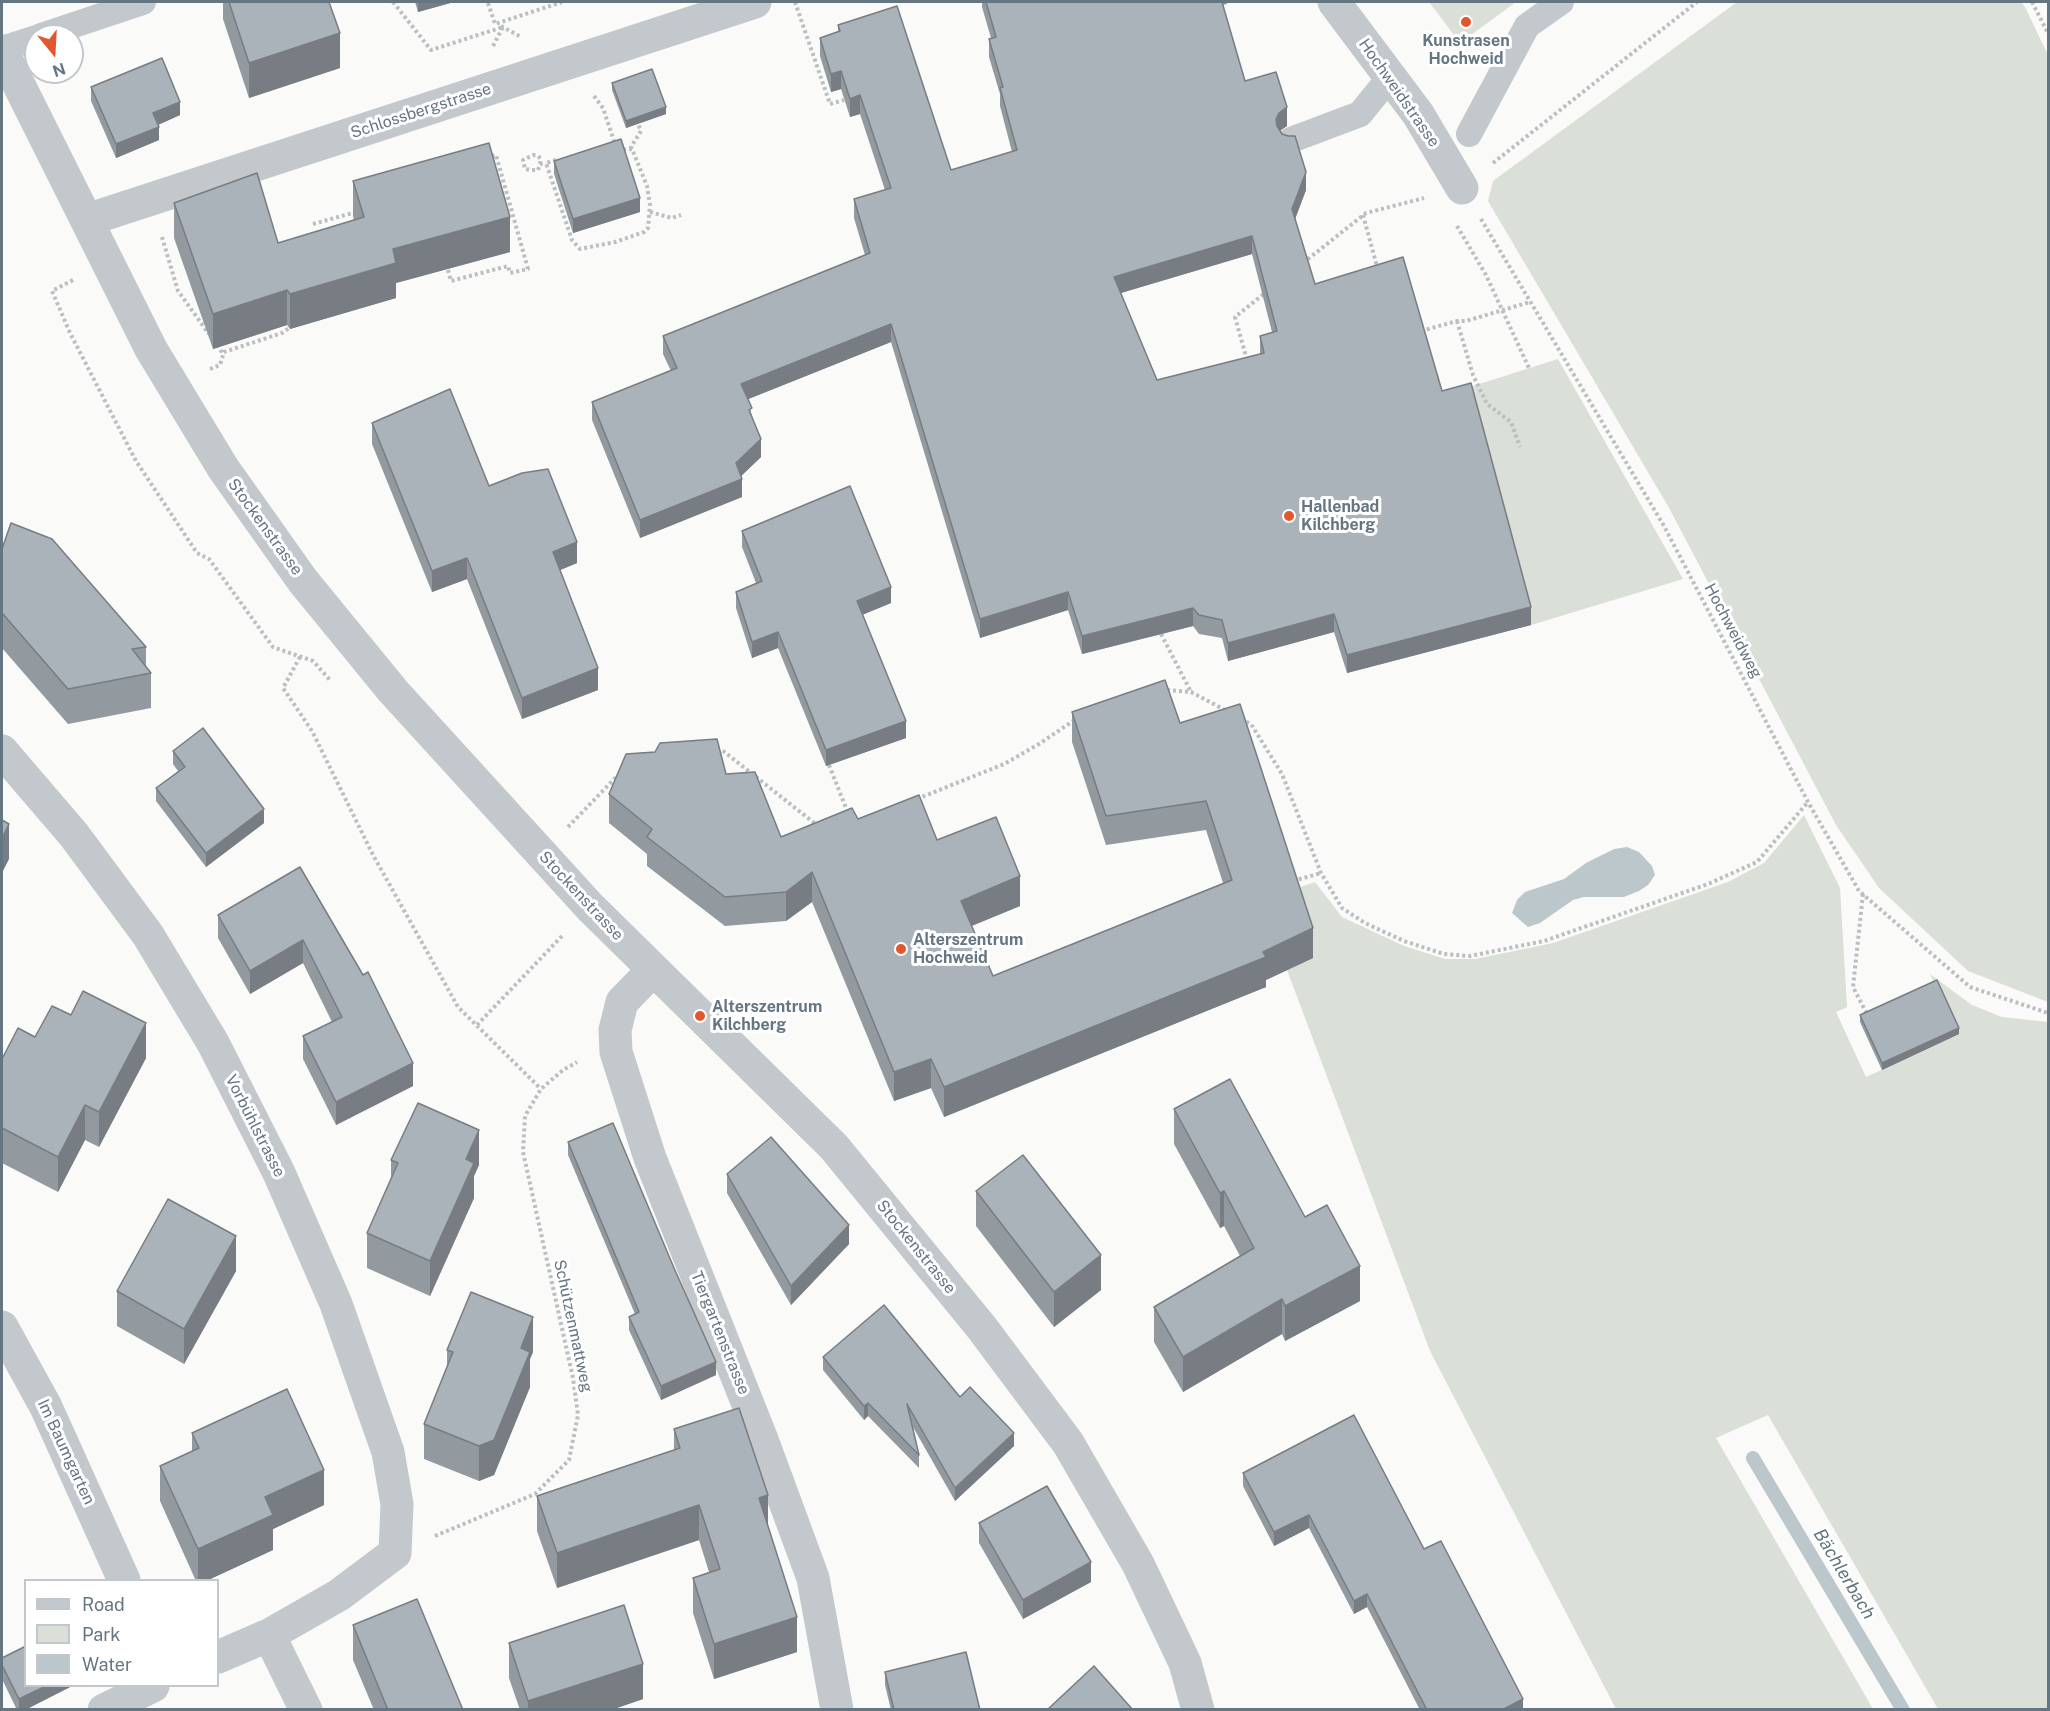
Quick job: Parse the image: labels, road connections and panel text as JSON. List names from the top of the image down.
{
  "streets": {
    "street": [
      "Hochweidstrasse",
      "Schlossbergstrasse",
      "Stockenstrasse",
      "Vorbühlstrasse",
      "Tiergartenstrasse",
      "Im Baumgarten"
    ],
    "path": ["Hochweidweg", "Schützenmattweg"]
  },
  "crossings": [
    ["Hochweidstrasse", "Hochweidweg"],
    ["Schlossbergstrasse", "Stockenstrasse"],
    ["Stockenstrasse", "Tiergartenstrasse"],
    ["Vorbühlstrasse", "Schützenmattweg"],
    ["Schützenmattweg", "Tiergartenstrasse"]
  ],
  "water": ["Bächlerbach"],
  "places": [
    "Kunstrasen Hochweid",
    "Hallenbad Kilchberg",
    "Alterszentrum Hochweid",
    "Alterszentrum Kilchberg"
  ],
  "legend": ["Road", "Park", "Water"],
  "north": "bottom"
}
